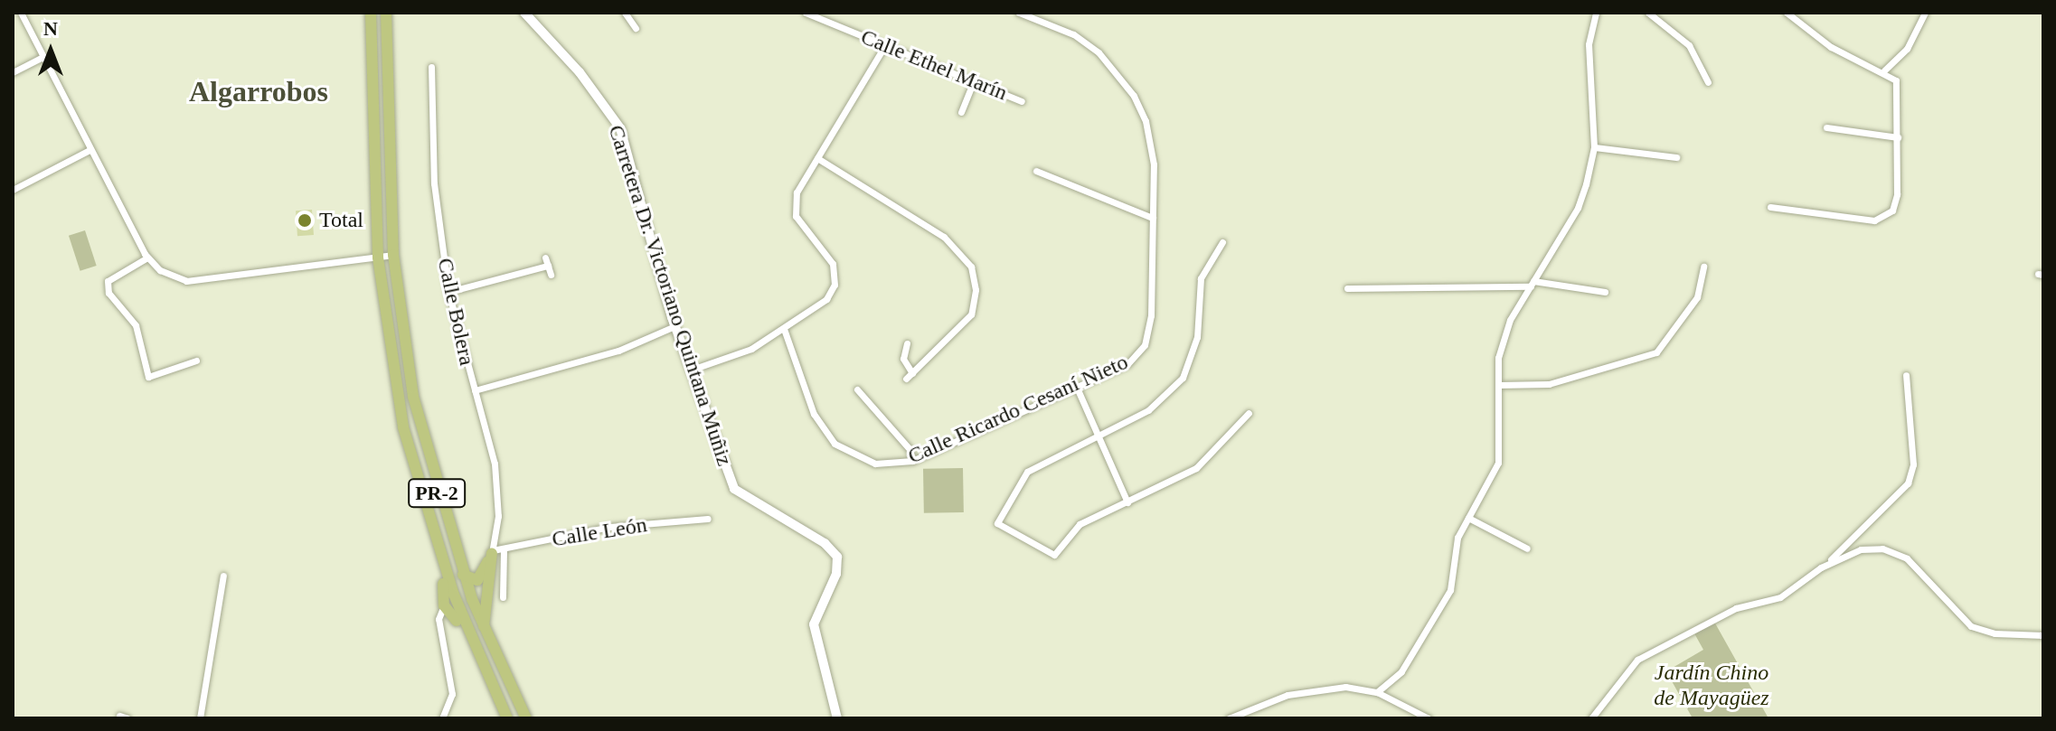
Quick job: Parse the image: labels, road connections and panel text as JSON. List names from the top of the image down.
{
  "streets": {
    "highway": ["PR-2"],
    "street": [
      "Calle Ethel Marín",
      "Carretera Dr. Victoriano Quintana Muñiz",
      "Calle Bolera",
      "Calle Ricardo Cesaní Nieto",
      "Calle León"
    ]
  },
  "crossings": [
    ["Calle Bolera", "Calle León"]
  ],
  "districts": ["Algarrobos"],
  "parks": ["Jardín Chino de Mayagüez"],
  "places": ["Total"],
  "north": "top"
}
